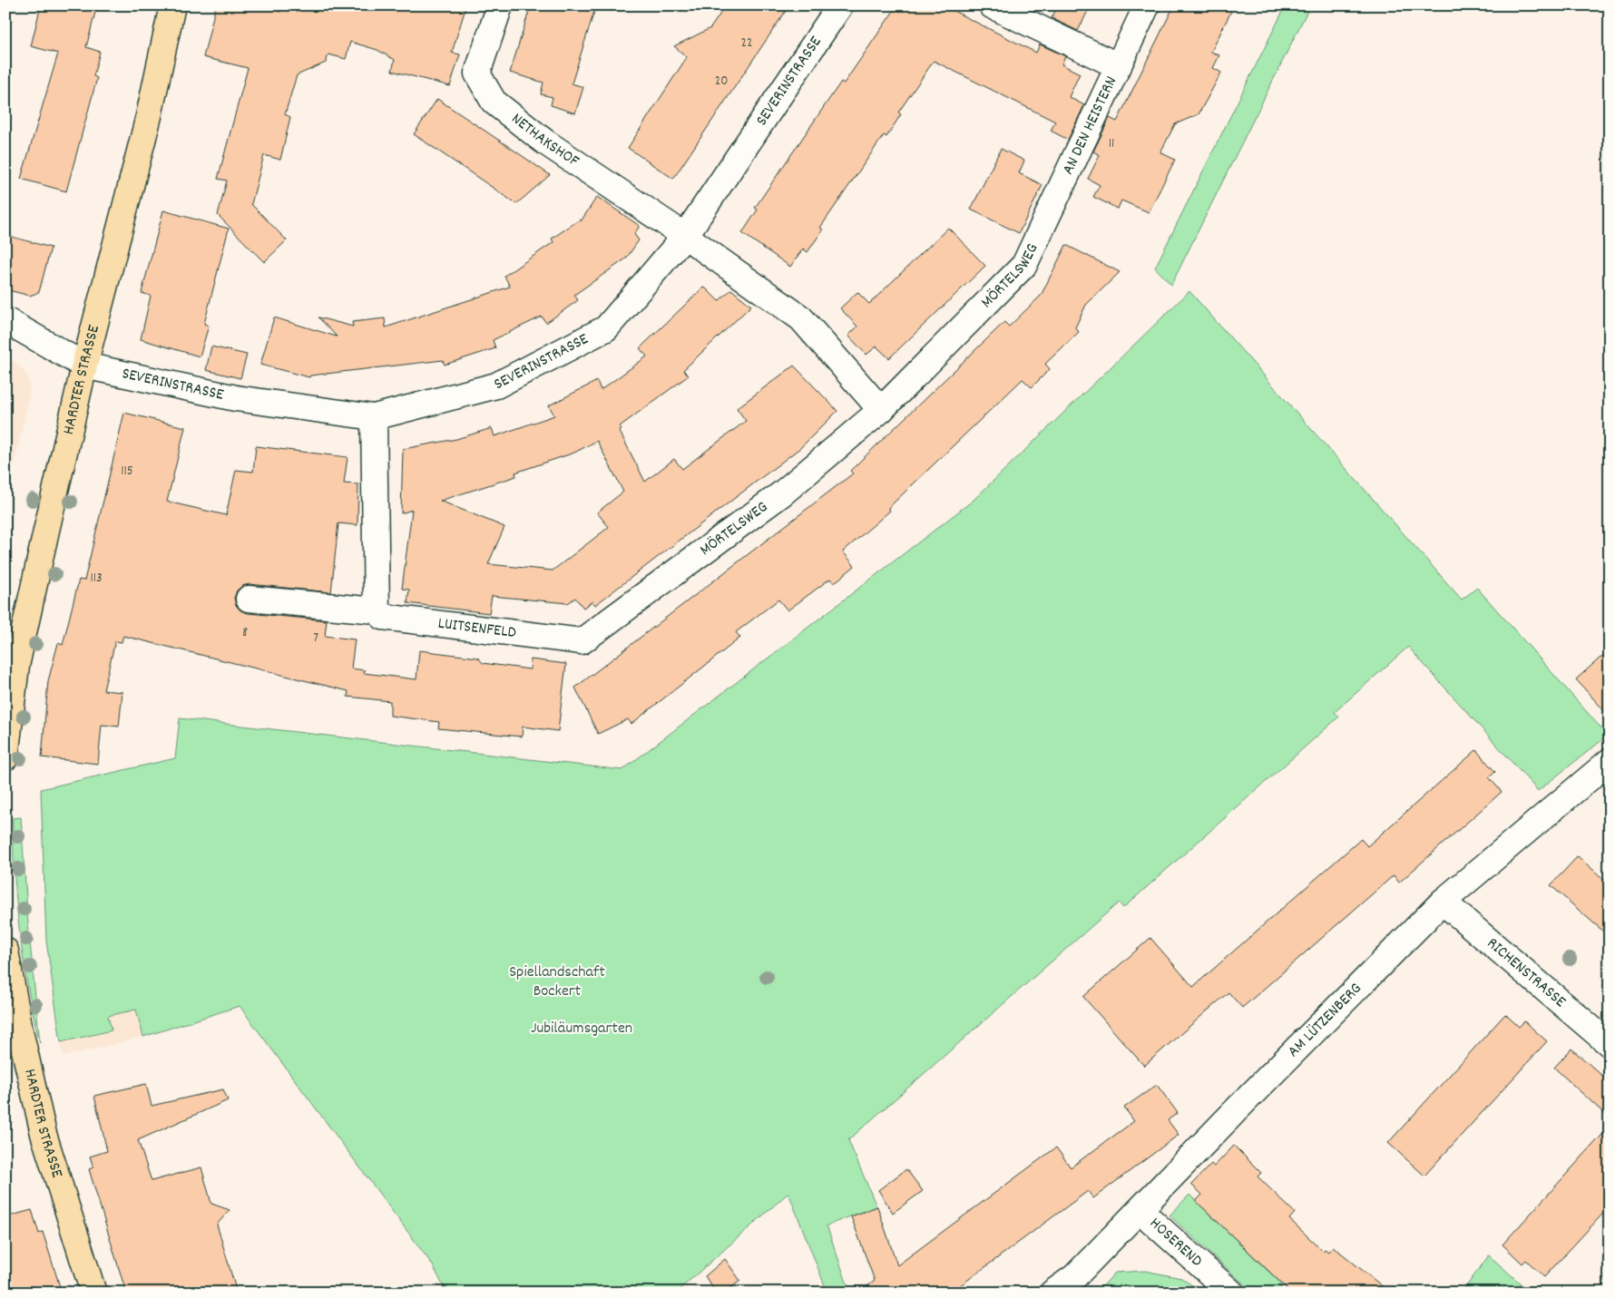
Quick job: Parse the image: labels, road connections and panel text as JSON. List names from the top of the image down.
{
  "streets": {
    "main road": ["HARDTER STRASSE"],
    "street": [
      "SEVERINSTRASSE",
      "AN DEN HEISTERN",
      "NETHAKSHOF",
      "MÖRTELSWEG",
      "LUITSENFELD",
      "RICHENSTRASSE",
      "AM LÜTZENBERG",
      "HOSEREND"
    ]
  },
  "crossings": [
    ["SEVERINSTRASSE", "NETHAKSHOF"],
    ["SEVERINSTRASSE", "HARDTER STRASSE"],
    ["AN DEN HEISTERN", "MÖRTELSWEG"],
    ["MÖRTELSWEG", "LUITSENFELD"],
    ["RICHENSTRASSE", "AM LÜTZENBERG"],
    ["AM LÜTZENBERG", "HOSEREND"]
  ],
  "parks": ["Spiellandschaft Bockert", "Jubiläumsgarten"],
  "house_numbers": [
    "22",
    "20",
    "11",
    "115",
    "113",
    "8",
    "7"
  ]
}
